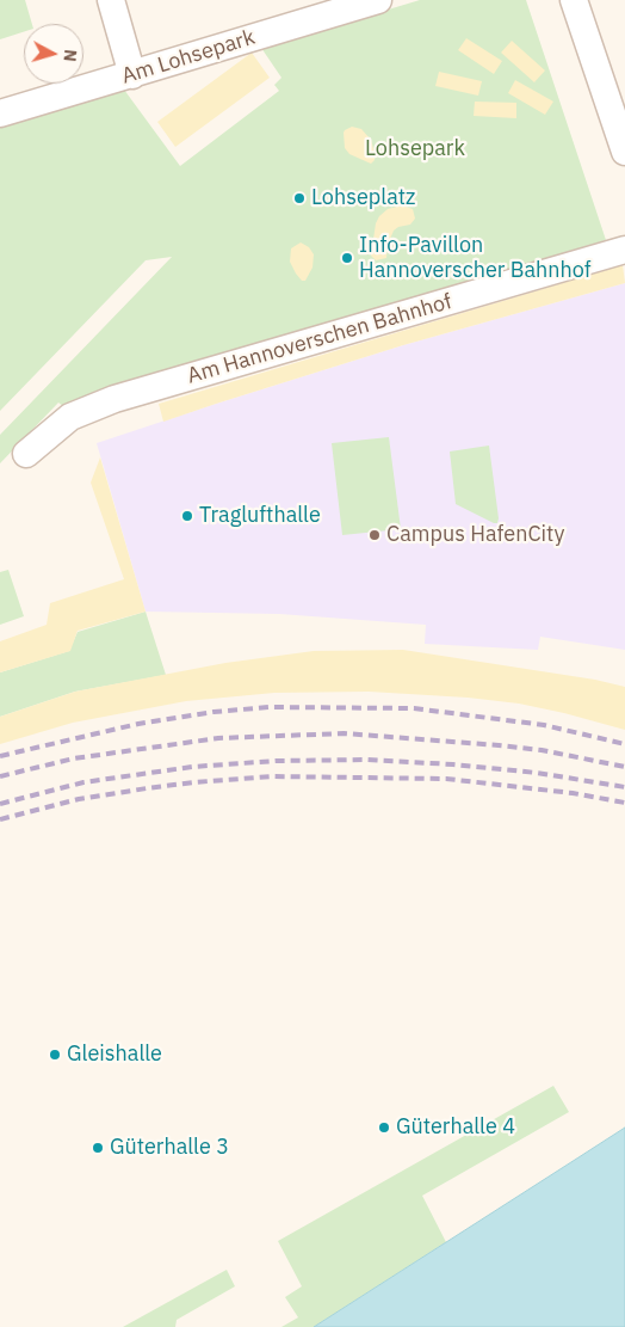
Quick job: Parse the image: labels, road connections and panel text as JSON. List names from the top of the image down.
{
  "streets": {
    "street": ["Am Lohsepark", "Am Hannoverschen Bahnhof"]
  },
  "parks": ["Lohsepark"],
  "places": [
    "Lohseplatz",
    "Info-Pavillon Hannoverscher Bahnhof",
    "Traglufthalle",
    "Campus HafenCity",
    "Gleishalle",
    "Güterhalle 4",
    "Güterhalle 3"
  ],
  "north": "right"
}
